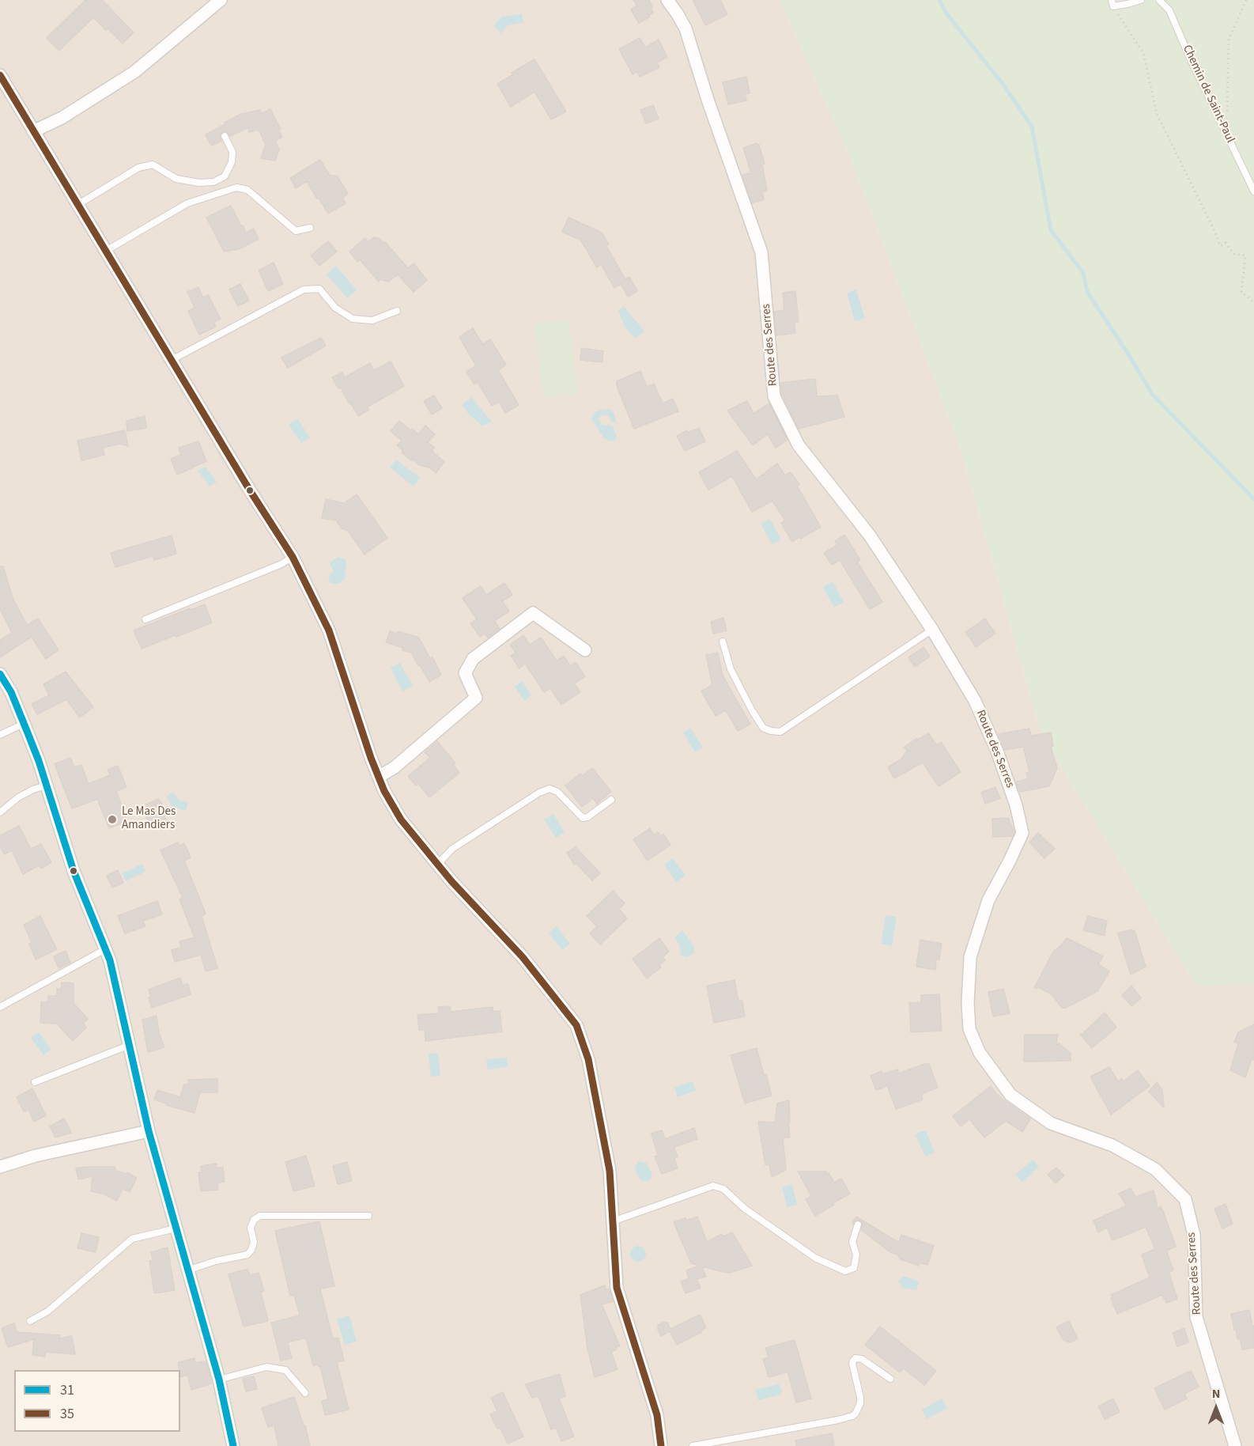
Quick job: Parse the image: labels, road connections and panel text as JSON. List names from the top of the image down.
{
  "streets": {
    "street": ["Route des Serres"],
    "lane": ["Chemin de Saint-Paul"]
  },
  "places": ["Le Mas Des Amandiers"],
  "lines": ["transit line 35", "transit line 31"],
  "legend": ["31", "35"],
  "north": "top"
}
